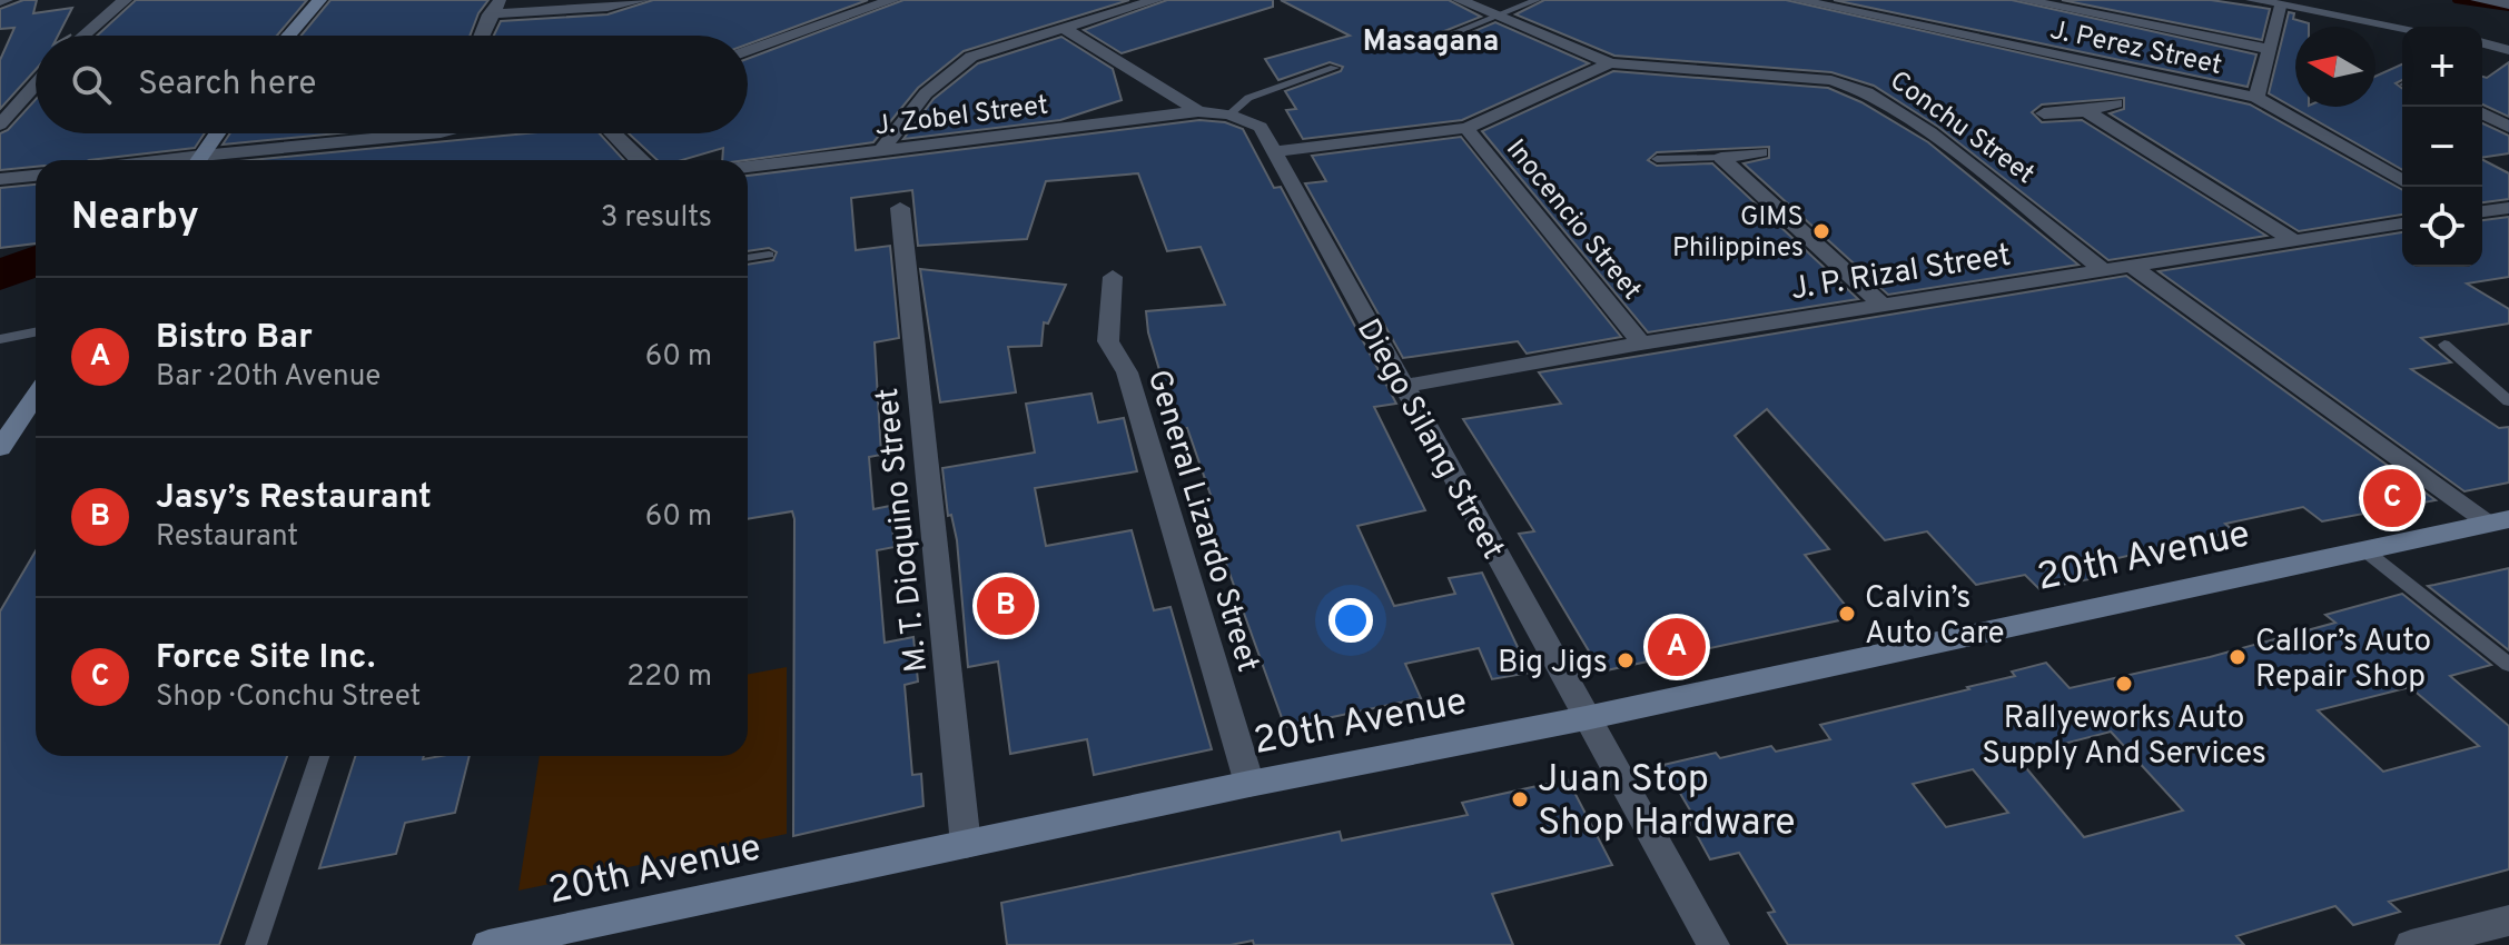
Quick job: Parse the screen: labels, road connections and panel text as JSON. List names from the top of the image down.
{
  "streets": {
    "main road": ["20th Avenue"],
    "street": [
      "J. Perez Street",
      "J. Zobel Street",
      "Conchu Street",
      "Inocencio Street",
      "J. P. Rizal Street",
      "Diego Silang Street",
      "General Lizardo Street",
      "M. T. Dioquino Street"
    ]
  },
  "crossings": [
    ["J. Zobel Street", "Diego Silang Street"],
    ["Conchu Street", "Inocencio Street"],
    ["Conchu Street", "J. P. Rizal Street"],
    ["Conchu Street", "Diego Silang Street"],
    ["Inocencio Street", "J. P. Rizal Street"],
    ["J. P. Rizal Street", "Diego Silang Street"],
    ["Diego Silang Street", "20th Avenue"],
    ["General Lizardo Street", "20th Avenue"],
    ["M. T. Dioquino Street", "20th Avenue"]
  ],
  "districts": ["Masagana"],
  "places": [
    "GIMS Philippines",
    "Calvin’s Auto Care",
    "Callor’s Auto Repair Shop",
    "Big Jigs",
    "Rallyeworks Auto Supply And Services",
    "Juan Stop Shop Hardware"
  ],
  "north": "left",
  "page": {
    "map_buttons": ["+", "−"],
    "search": "Search here",
    "heading": ["Nearby", "3 results"],
    "list": [
      {
        "mark": "A",
        "name": "Bistro Bar",
        "note": "Bar · 20th Avenue",
        "value": "60 m"
      },
      {
        "mark": "B",
        "name": "Jasy’s Restaurant",
        "note": "Restaurant",
        "value": "60 m"
      },
      {
        "mark": "C",
        "name": "Force Site Inc.",
        "note": "Shop · Conchu Street",
        "value": "220 m"
      }
    ],
    "pins": ["C", "B", "A"]
  }
}
